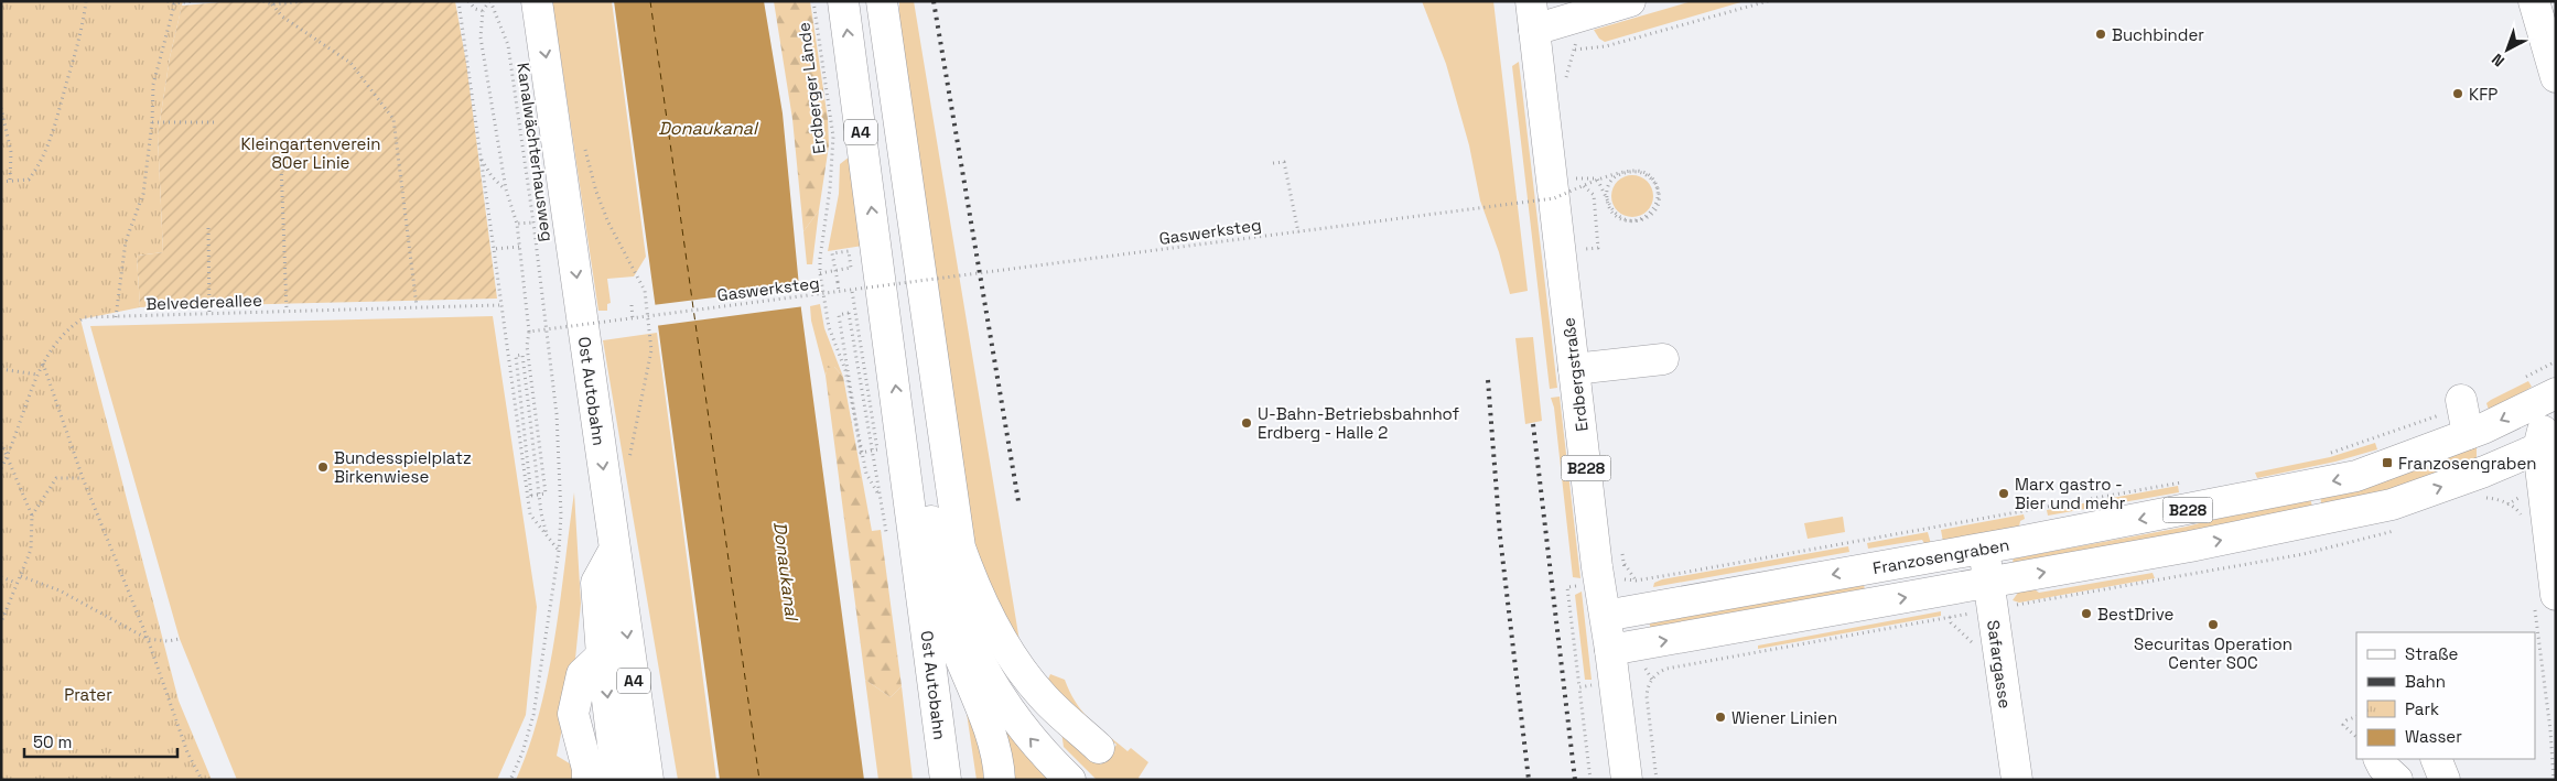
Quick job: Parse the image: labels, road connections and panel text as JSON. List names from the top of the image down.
{
  "streets": {
    "main road": [
      "A4",
      "Erdbergstraße",
      "Ost Autobahn",
      "B228",
      "Franzosengraben",
      "Safargasse"
    ],
    "path": [
      "Erdberger Lände",
      "Kanalwächterhausweg",
      "Gaswerksteg",
      "Belvedereallee"
    ]
  },
  "crossings": [
    ["Erdberger Lände", "Gaswerksteg"],
    ["Erdbergstraße", "Franzosengraben"],
    ["B228", "Franzosengraben"],
    ["Franzosengraben", "Safargasse"]
  ],
  "water": ["Donaukanal"],
  "parks": ["Kleingartenverein 80er Linie", "Prater"],
  "places": {
    "other": [
      "Buchbinder",
      "KFP",
      "U-Bahn-Betriebsbahnhof Erdberg - Halle 2",
      "Bundesspielplatz Birkenwiese",
      "Marx gastro - Bier und mehr",
      "BestDrive",
      "Securitas Operation Center SOC",
      "Wiener Linien"
    ],
    "transit": ["Franzosengraben"]
  },
  "legend": [
    "Straße",
    "Bahn",
    "Park",
    "Wasser"
  ],
  "scale_bar": "50 m",
  "north": "bottom left"
}
